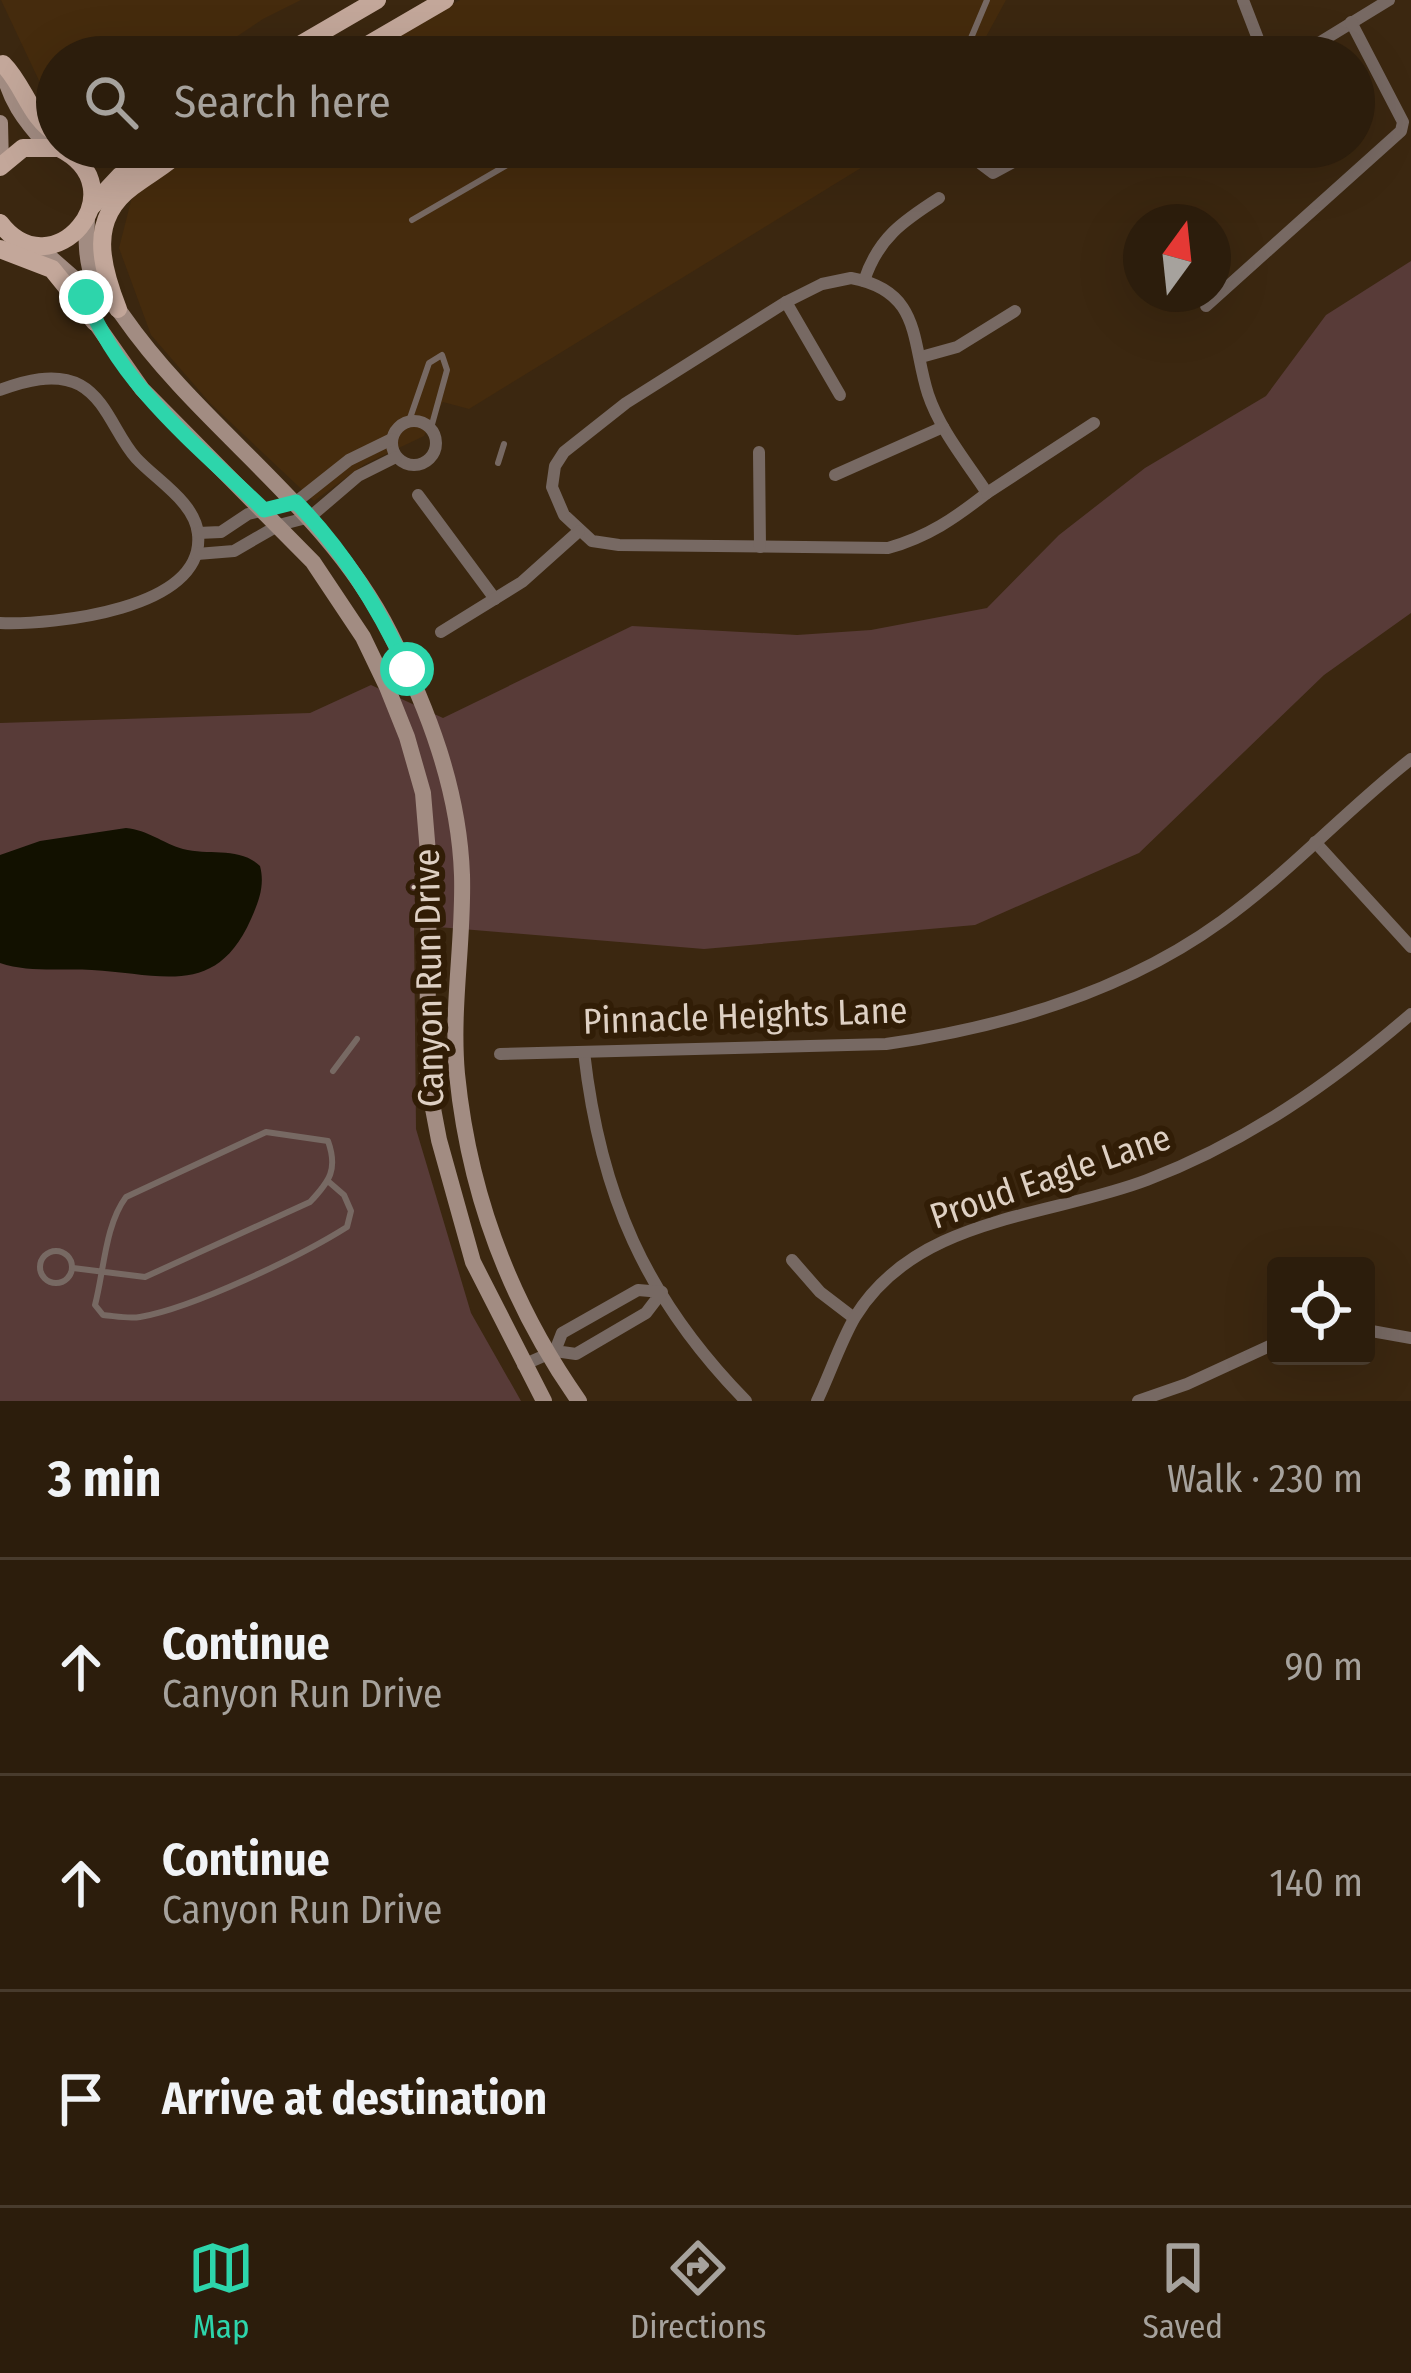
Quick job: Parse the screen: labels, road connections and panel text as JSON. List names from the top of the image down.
{
  "streets": {
    "street": ["Canyon Run Drive", "Pinnacle Heights Lane", "Proud Eagle Lane"]
  },
  "north": "top",
  "page": {
    "search": "Search here",
    "heading": ["3 min", "Walk · 230 m"],
    "list": [
      ["Continue", "Canyon Run Drive", "90 m"],
      ["Continue", "Canyon Run Drive", "140 m"],
      "Arrive at destination"
    ],
    "nav": ["Map", "Directions", "Saved"]
  }
}
